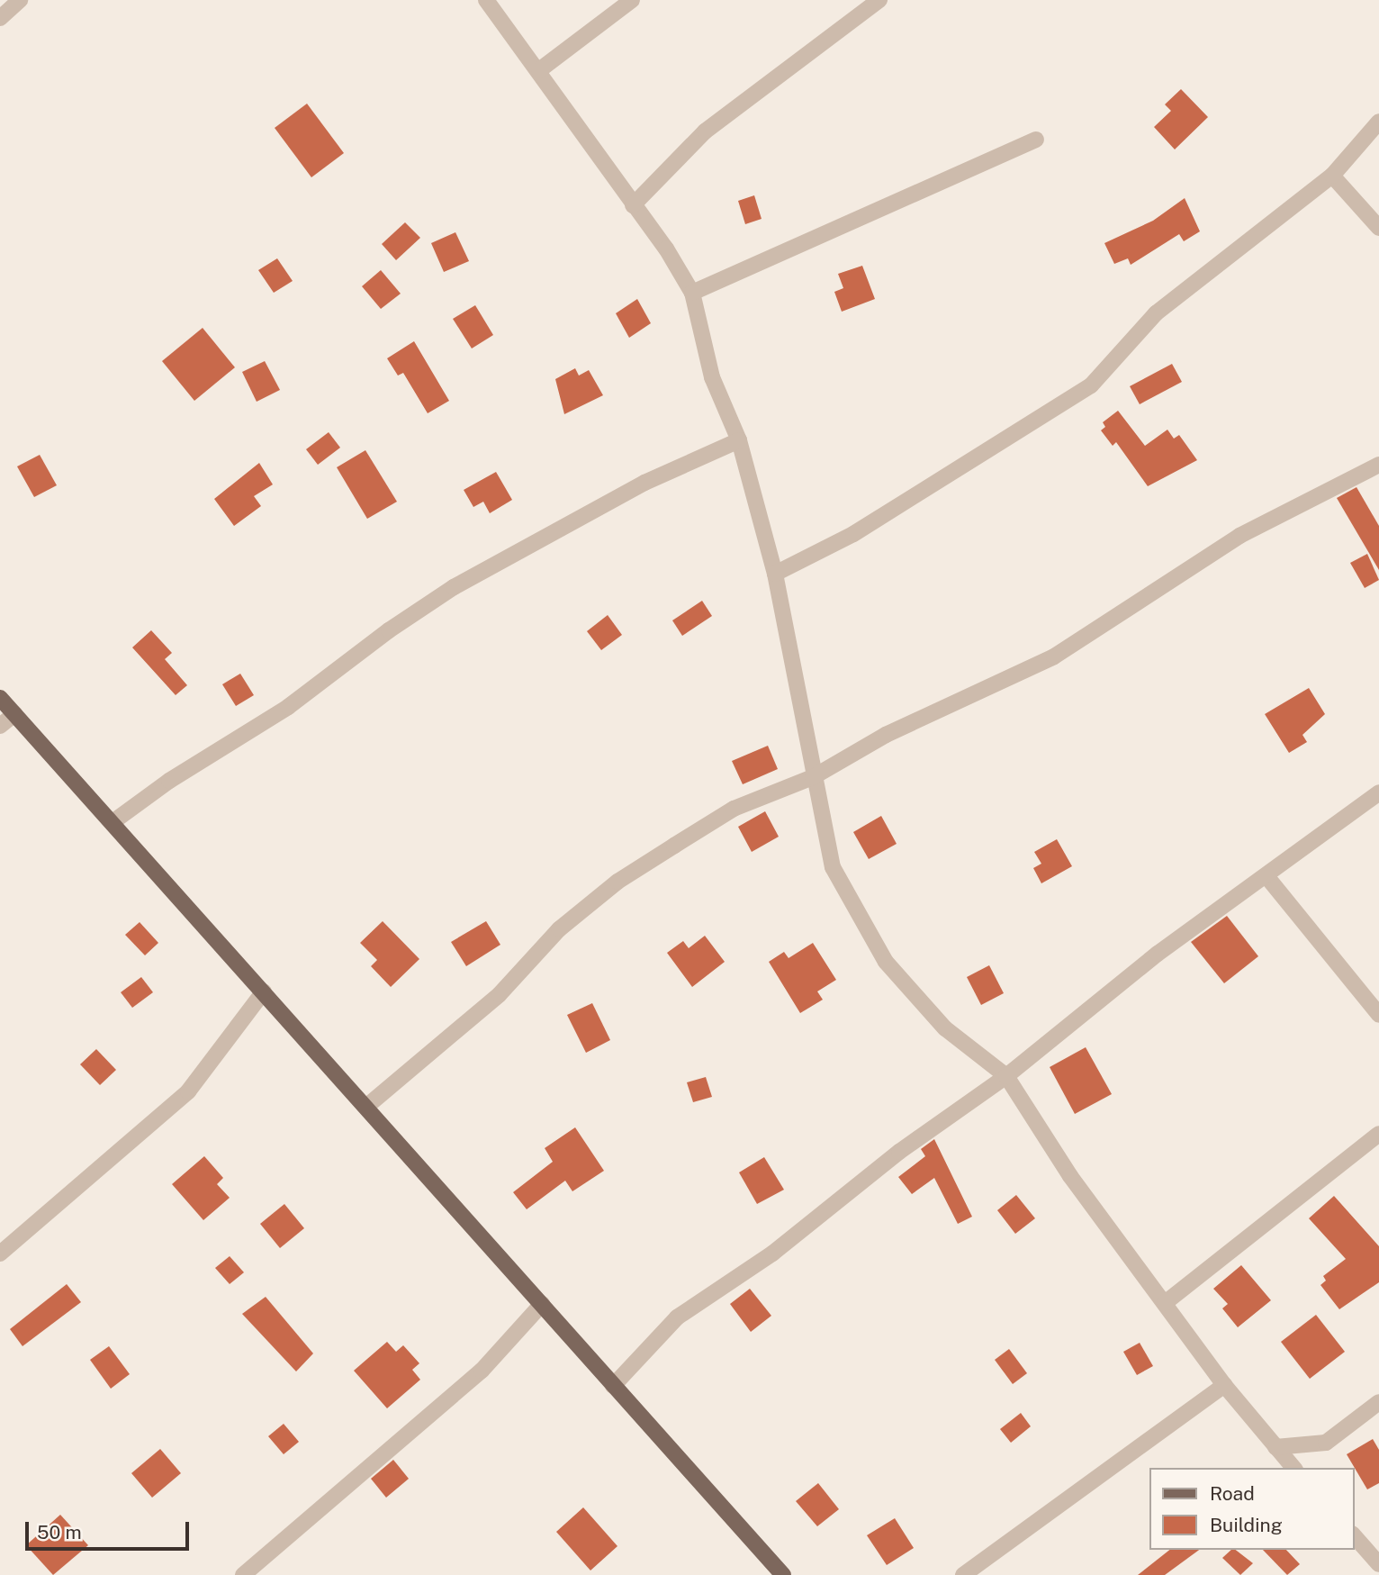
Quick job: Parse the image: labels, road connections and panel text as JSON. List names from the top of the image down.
{
  "legend": ["Road", "Building"],
  "scale_bar": "50 m"
}
